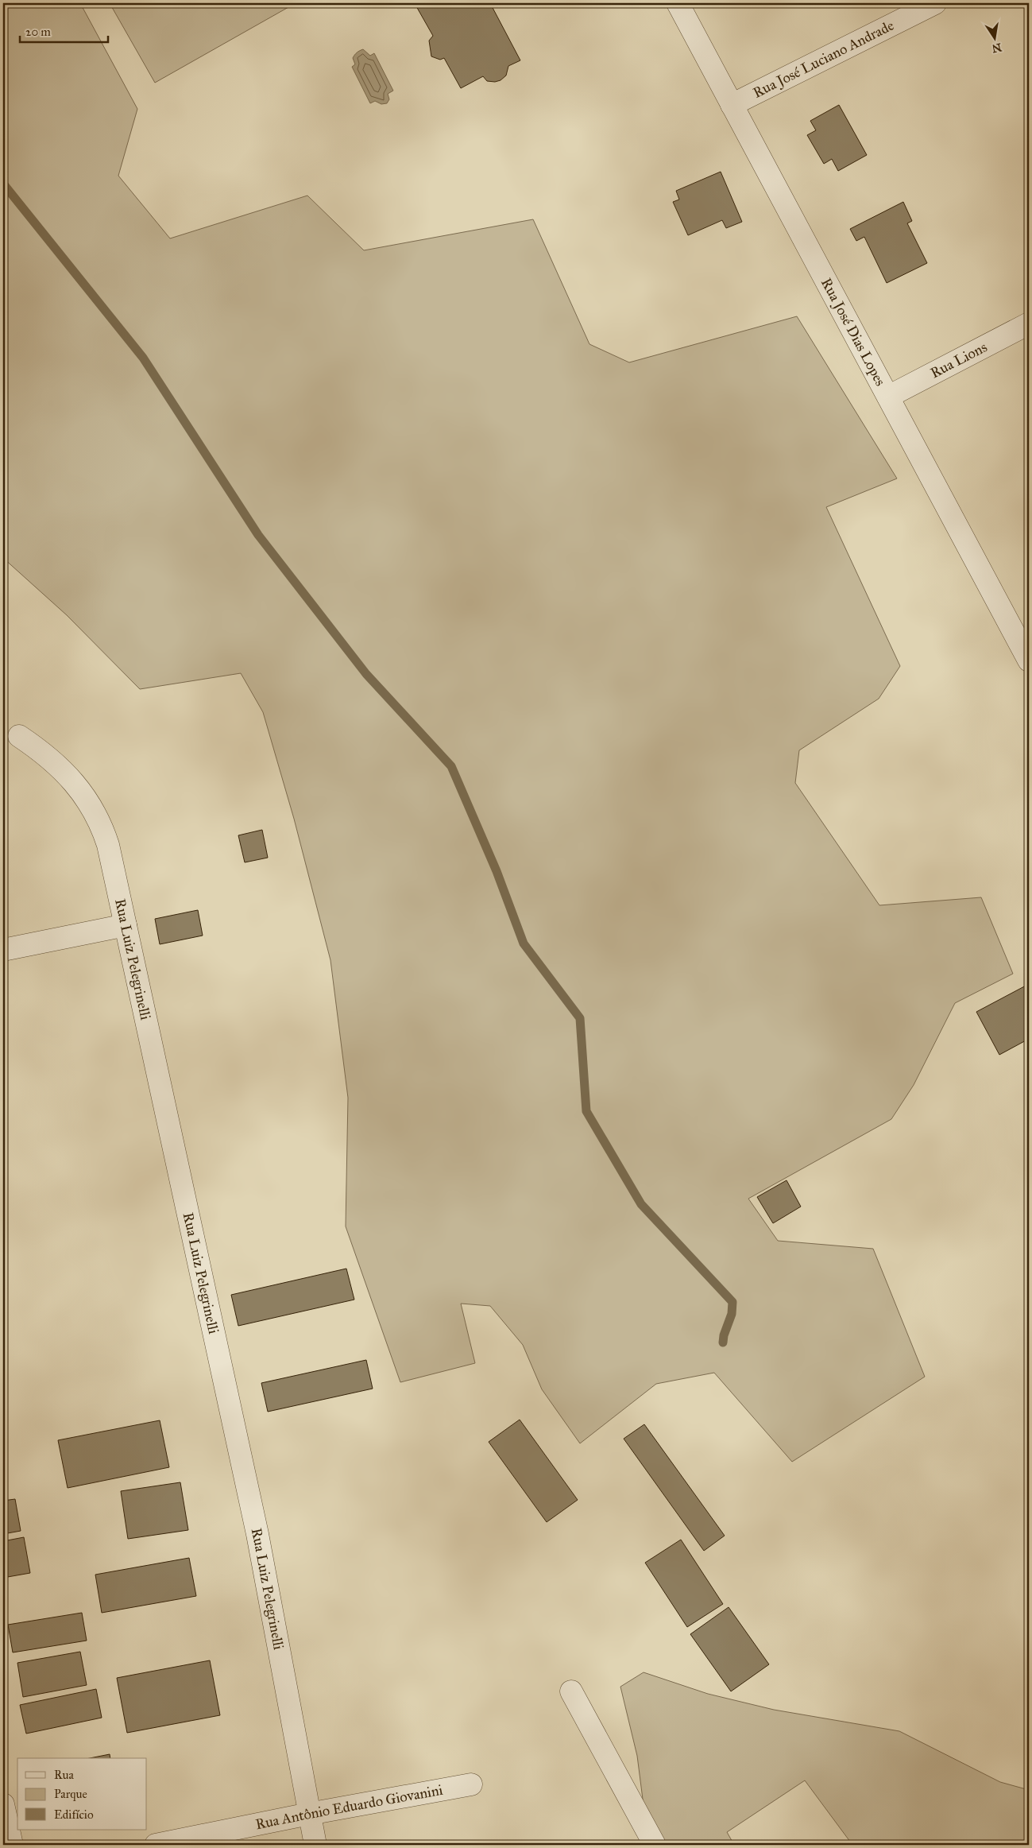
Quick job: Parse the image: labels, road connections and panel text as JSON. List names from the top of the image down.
{
  "streets": {
    "street": [
      "Rua José Luciano Andrade",
      "Rua José Dias Lopes",
      "Rua Lions",
      "Rua Luiz Pelegrinelli",
      "Rua Antônio Eduardo Giovanini"
    ]
  },
  "crossings": [
    ["Rua José Luciano Andrade", "Rua José Dias Lopes"],
    ["Rua José Dias Lopes", "Rua Lions"],
    ["Rua Luiz Pelegrinelli", "Rua Antônio Eduardo Giovanini"]
  ],
  "legend": ["Rua", "Parque", "Edifício"],
  "scale_bar": "20 m",
  "north": "bottom"
}
